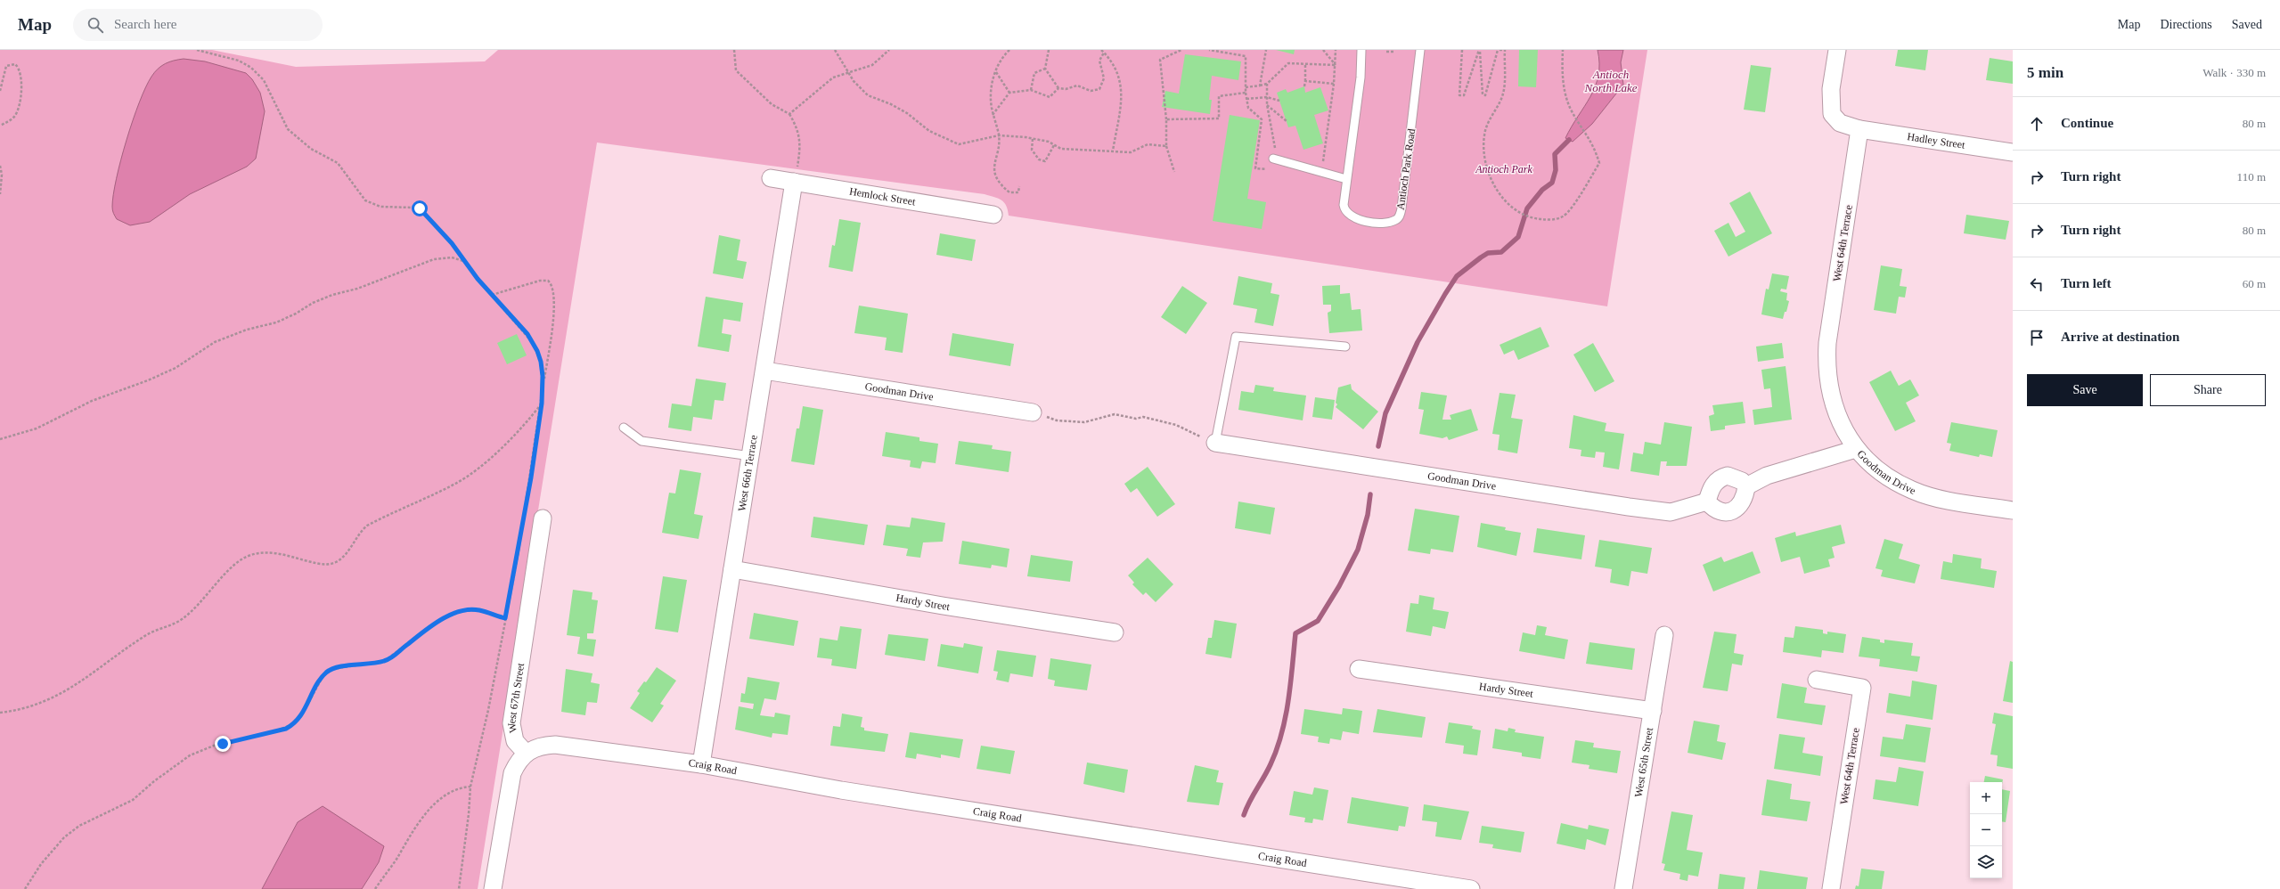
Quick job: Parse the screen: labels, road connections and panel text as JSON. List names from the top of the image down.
{
  "streets": {
    "street": [
      "Hadley Street",
      "Hemlock Street",
      "West 64th Terrace",
      "Goodman Drive",
      "West 66th Terrace",
      "Hardy Street",
      "West 67th Street",
      "West 65th Street",
      "Craig Road"
    ],
    "lane": ["Antioch Park Road"]
  },
  "crossings": [
    ["Hadley Street", "West 64th Terrace"],
    ["Hemlock Street", "West 66th Terrace"],
    ["West 64th Terrace", "Goodman Drive"],
    ["Goodman Drive", "West 66th Terrace"],
    ["West 66th Terrace", "Hardy Street"],
    ["West 66th Terrace", "Craig Road"],
    ["Hardy Street", "West 65th Street"],
    ["West 67th Street", "Craig Road"]
  ],
  "water": ["Antioch North Lake"],
  "parks": ["Antioch Park"],
  "page": {
    "header": "Map",
    "search": "Search here",
    "nav": ["Map", "Directions", "Saved"],
    "heading": ["5 min", "Walk · 330 m"],
    "list": [
      ["Continue", "80 m"],
      ["Turn right", "110 m"],
      ["Turn right", "80 m"],
      ["Turn left", "60 m"],
      "Arrive at destination"
    ],
    "buttons": ["Save", "Share"],
    "map_buttons": ["+", "−"]
  }
}
